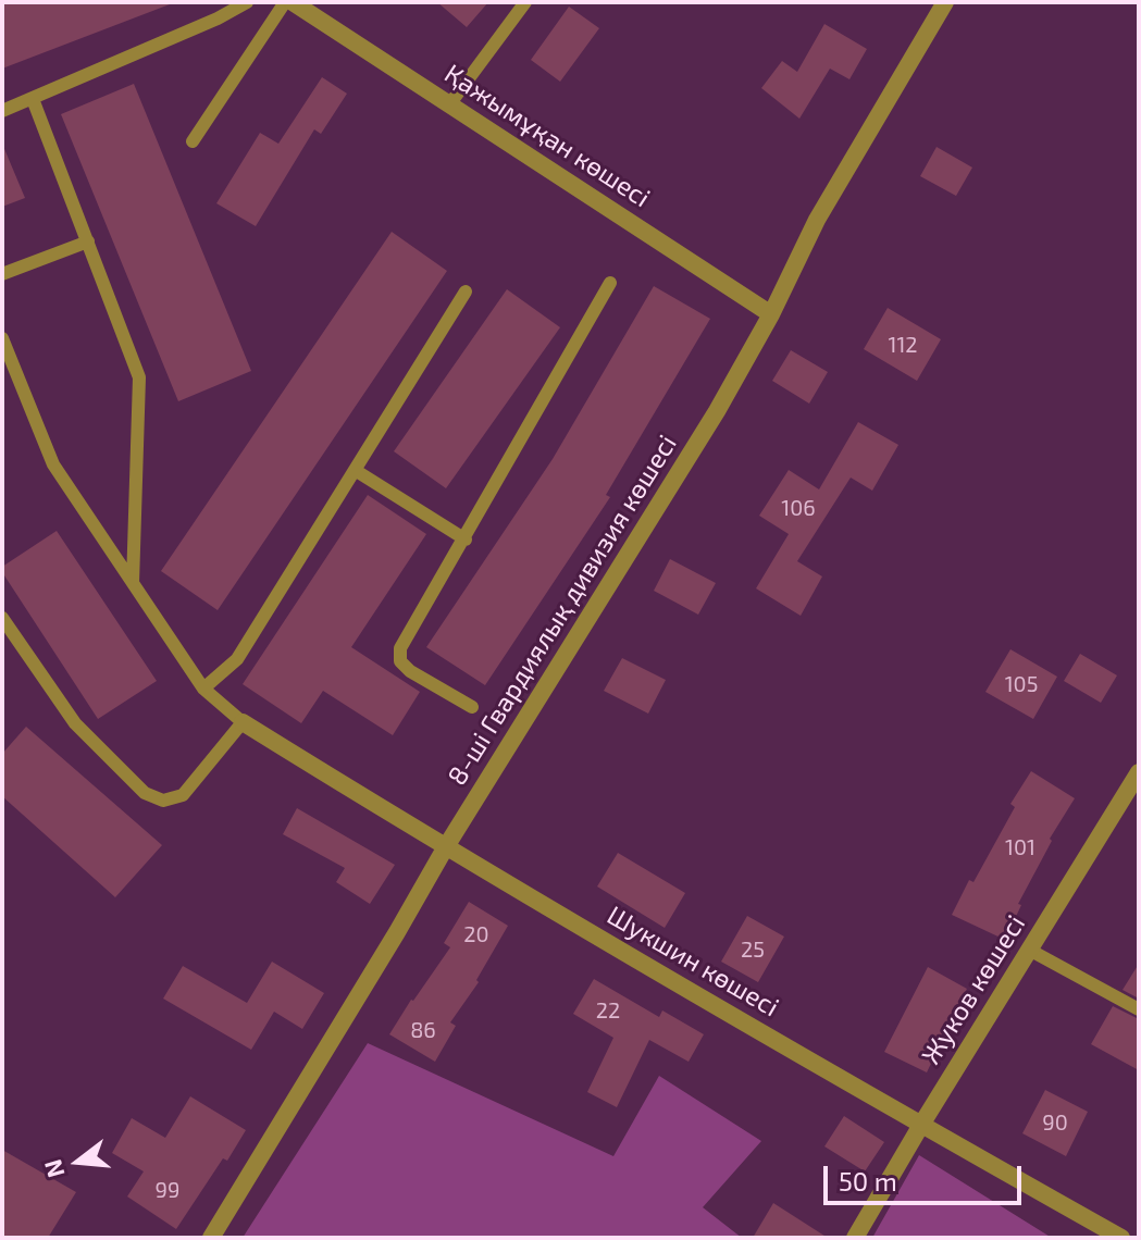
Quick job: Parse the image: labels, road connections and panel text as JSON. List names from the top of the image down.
{
  "streets": {
    "street": [
      "Қажымұқан көшесі",
      "8-ші Гвардиялық дивизия көшесі",
      "Шукшин көшесі",
      "Жуков көшесі"
    ]
  },
  "crossings": [
    ["Қажымұқан көшесі", "8-ші Гвардиялық дивизия көшесі"],
    ["8-ші Гвардиялық дивизия көшесі", "Шукшин көшесі"],
    ["Шукшин көшесі", "Жуков көшесі"]
  ],
  "house_numbers": [
    "112",
    "106",
    "105",
    "101",
    "20",
    "25",
    "22",
    "86",
    "90",
    "99"
  ],
  "scale_bar": "50 m",
  "north": "left"
}
